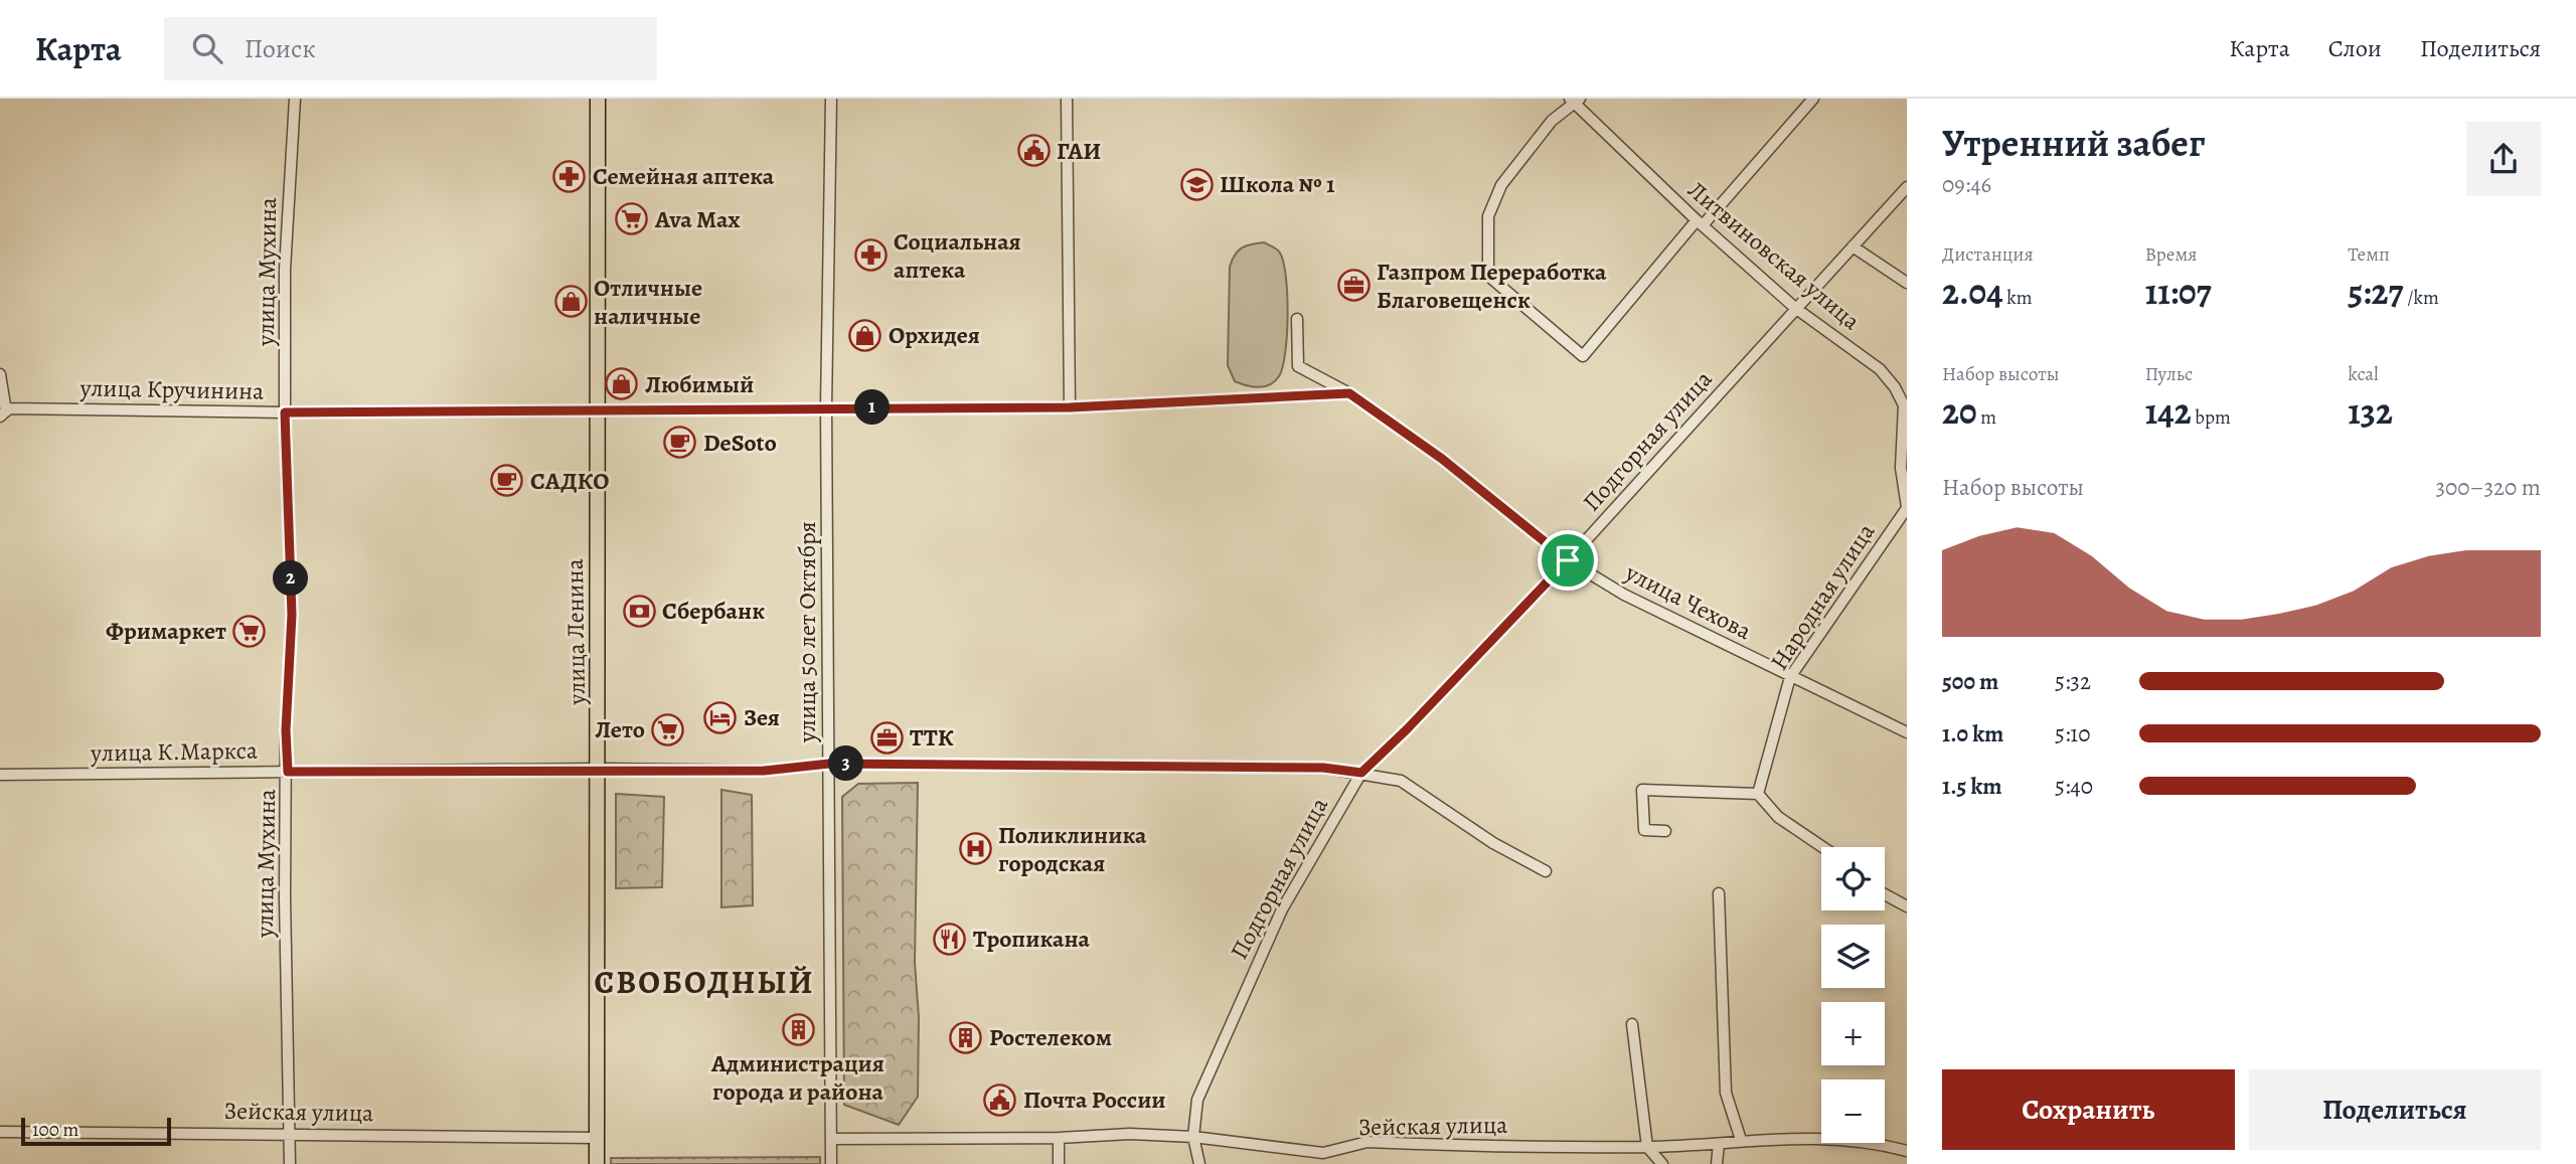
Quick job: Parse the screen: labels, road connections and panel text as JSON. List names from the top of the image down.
{
  "streets": {
    "main road": ["улица Ленина"],
    "street": [
      "Литвиновская улица",
      "улица Мухина",
      "улица Кручинина",
      "Подгорная улица",
      "Народная улица",
      "улица Чехова",
      "улица 50 лет Октября",
      "улица К.Маркса",
      "Зейская улица"
    ]
  },
  "crossings": [
    ["Литвиновская улица", "Подгорная улица"],
    ["Литвиновская улица", "Народная улица"],
    ["улица Мухина", "улица Кручинина"],
    ["улица Мухина", "улица К.Маркса"],
    ["улица Мухина", "Зейская улица"],
    ["улица Кручинина", "улица Чехова"],
    ["улица Кручинина", "улица Ленина"],
    ["улица Кручинина", "улица 50 лет Октября"],
    ["Подгорная улица", "улица Чехова"],
    ["Подгорная улица", "улица К.Маркса"],
    ["Подгорная улица", "Зейская улица"],
    ["Народная улица", "улица Чехова"],
    ["улица Ленина", "улица К.Маркса"],
    ["улица Ленина", "Зейская улица"],
    ["улица 50 лет Октября", "улица К.Маркса"],
    ["улица 50 лет Октября", "Зейская улица"]
  ],
  "districts": ["СВОБОДНЫЙ"],
  "places": {
    "public building": ["ГАИ", "Почта России"],
    "pharmacy": ["Семейная аптека", "Социальная аптека"],
    "school or university": ["Школа № 1"],
    "supermarket": ["Ava Max", "Фримаркет", "Лето"],
    "office": ["Газпром Переработка Благовещенск", "ТТК"],
    "shop": ["Отличные наличные", "Орхидея", "Любимый"],
    "cafe": ["DeSoto", "САДКО"],
    "bank": ["Сбербанк"],
    "hotel": ["Зея"],
    "hospital": ["Поликлиника городская"],
    "restaurant": ["Тропикана"],
    "building": ["Администрация города и района", "Ростелеком"]
  },
  "scale_bar": "100 m",
  "page": {
    "header": "Карта",
    "search": "Поиск",
    "nav": ["Карта", "Слои", "Поделиться"],
    "heading": ["Утренний забег", "09:46"],
    "stats": [
      ["Дистанция", "2.04 km"],
      ["Время", "11:07"],
      ["Темп", "5:27 /km"],
      ["Набор высоты", "20 m"],
      ["Пульс", "142 bpm"],
      ["kcal", "132"]
    ],
    "pins": ["1", "2", "3"],
    "chart": ["Набор высоты", "300–320 m"],
    "list": [
      {
        "name": "500 m",
        "note": "5:32"
      },
      {
        "name": "1.0 km",
        "note": "5:10"
      },
      {
        "name": "1.5 km",
        "note": "5:40"
      }
    ],
    "map_buttons": ["+", "−"],
    "buttons": ["Сохранить", "Поделиться"],
    "scale": "100 m"
  }
}
